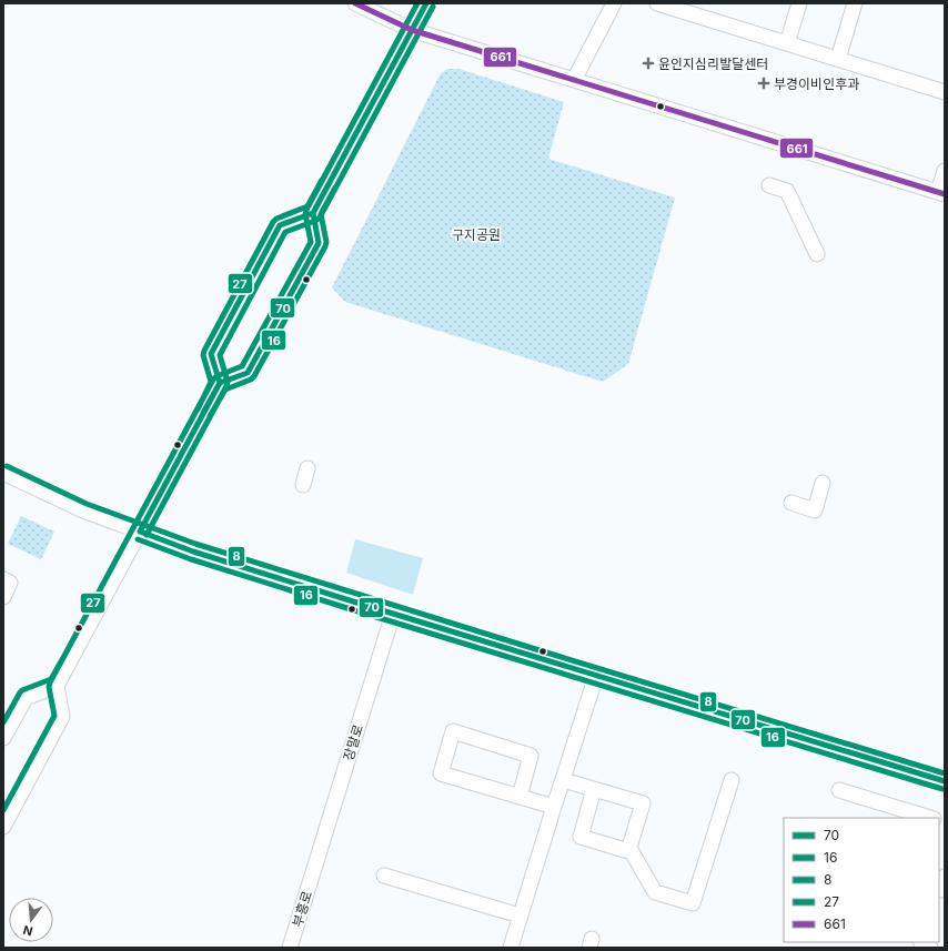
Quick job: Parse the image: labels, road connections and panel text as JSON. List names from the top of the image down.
{
  "streets": {
    "street": ["장말로", "부흥로"]
  },
  "crossings": [
    ["장말로", "부흥로"]
  ],
  "parks": ["구지공원"],
  "places": {
    "health": ["윤인지심리발달센터", "부경이비인후과"]
  },
  "lines": [
    "transit line 70",
    "transit line 27",
    "transit line 661",
    "transit line 16",
    "transit line 8"
  ],
  "legend": [
    "70",
    "16",
    "8",
    "27",
    "661"
  ],
  "north": "bottom"
}
